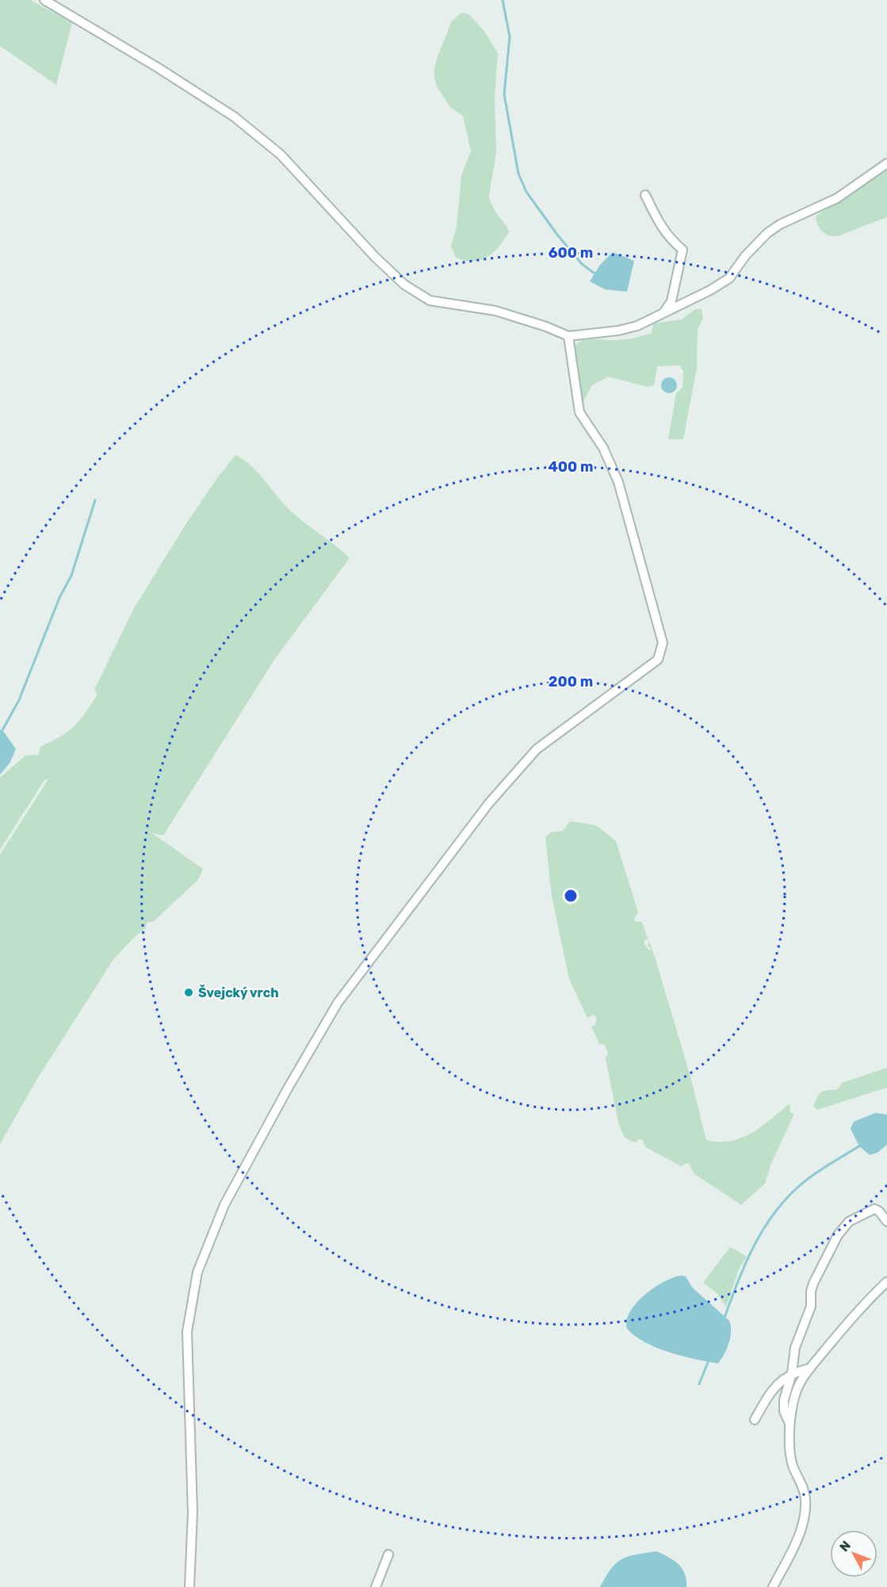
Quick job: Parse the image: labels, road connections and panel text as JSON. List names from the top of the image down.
{
  "places": ["Švejcký vrch"],
  "north": "top left",
  "rings": ["600 m", "400 m", "200 m"]
}
